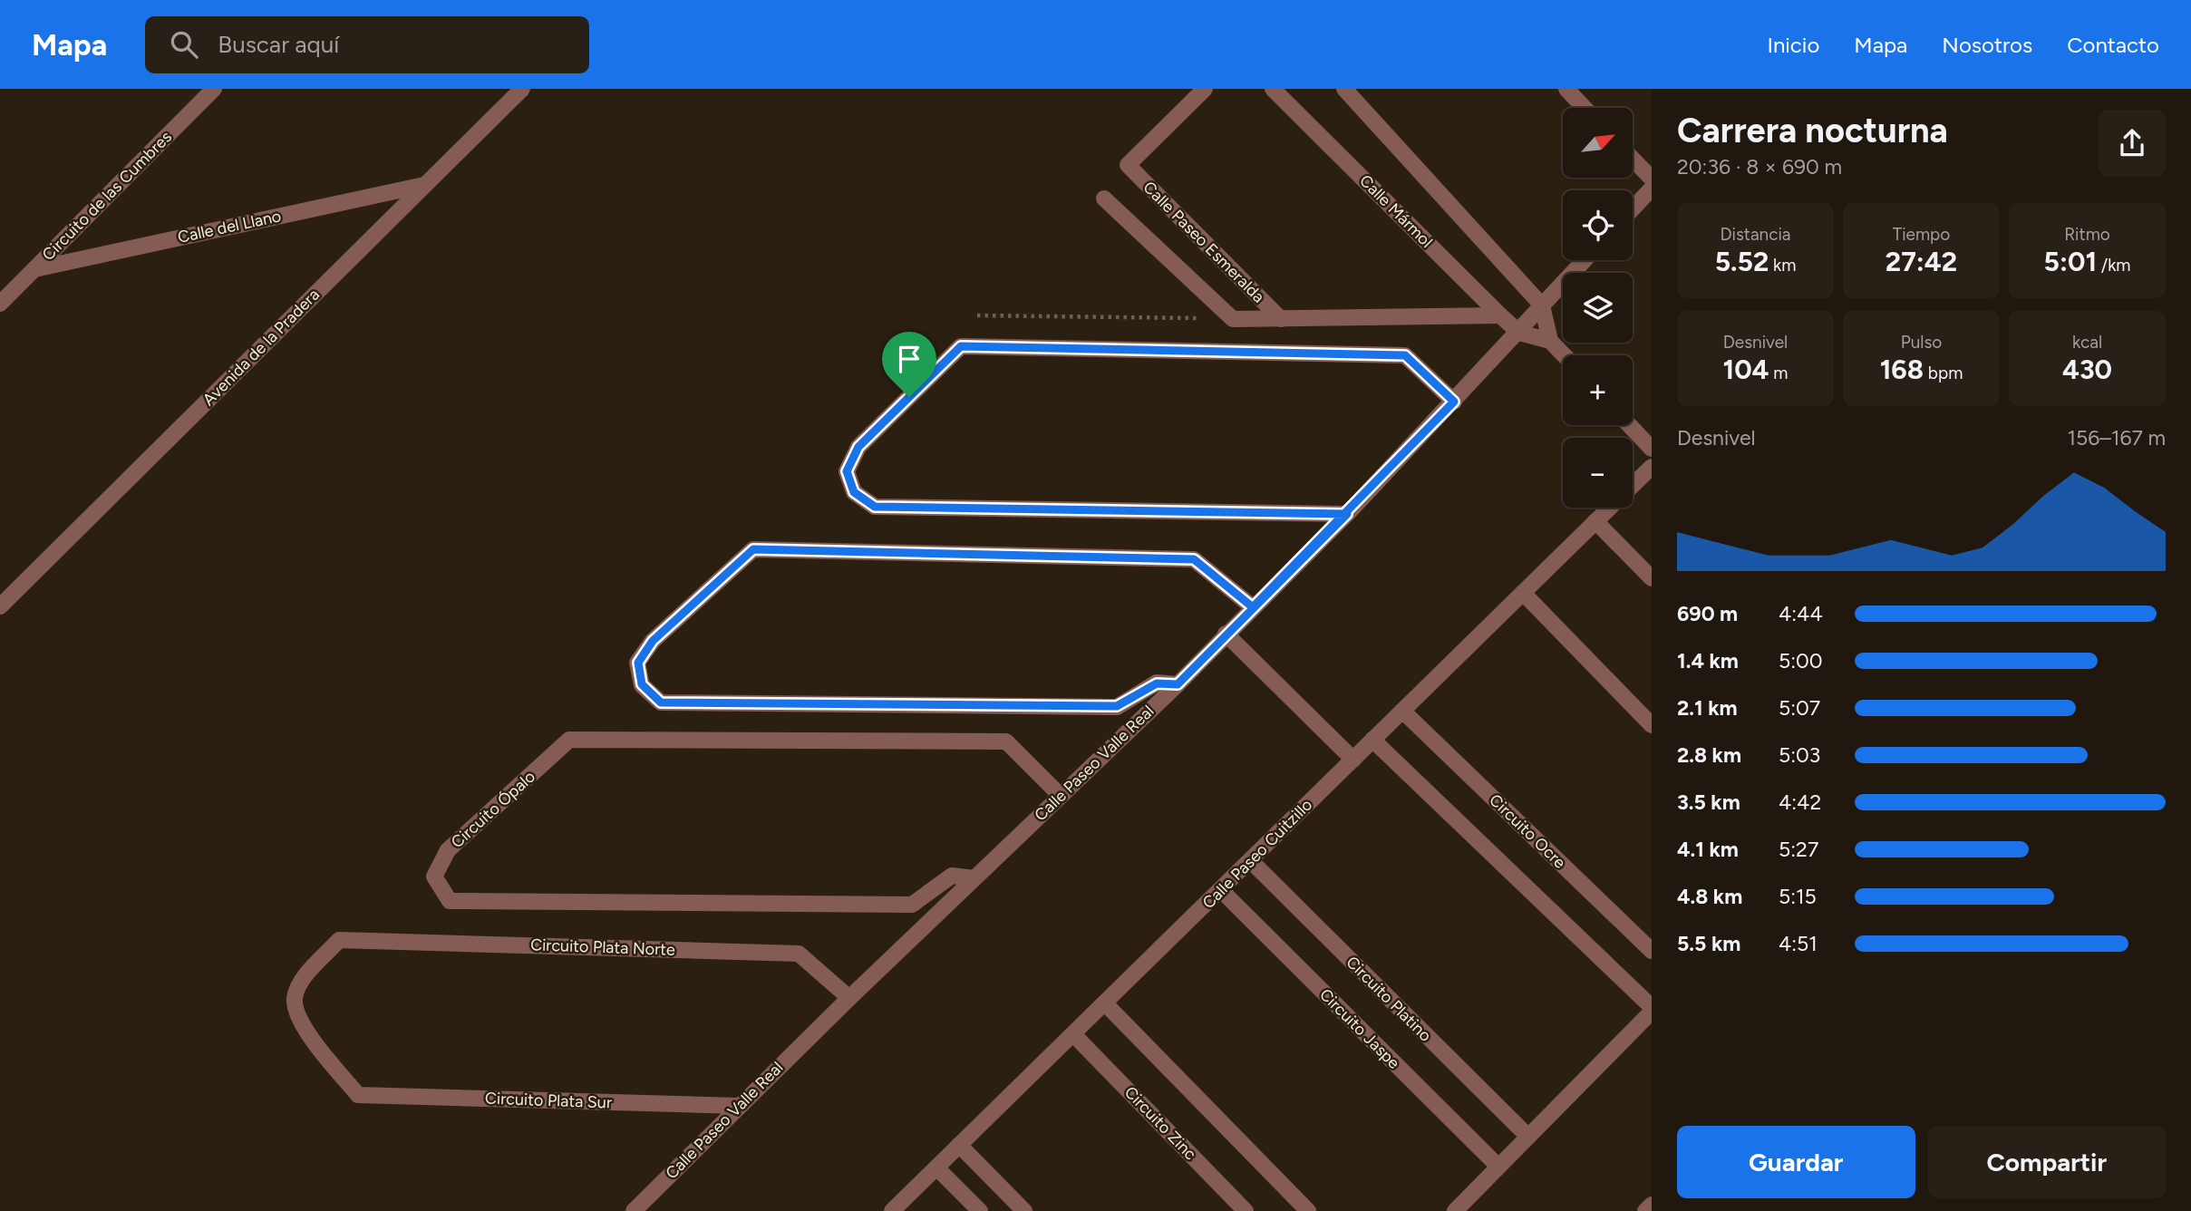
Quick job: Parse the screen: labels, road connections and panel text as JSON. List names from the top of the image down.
{
  "streets": {
    "street": [
      "Circuito de las Cumbres",
      "Calle Mármol",
      "Calle del Llano",
      "Calle Paseo Esmeralda",
      "Avenida de la Pradera",
      "Calle Paseo Valle Real",
      "Circuito Ópalo",
      "Circuito Ocre",
      "Calle Paseo Cuitzillo",
      "Circuito Plata Norte",
      "Circuito Platino",
      "Circuito Jaspe",
      "Circuito Plata Sur",
      "Circuito Zinc"
    ]
  },
  "crossings": [
    ["Circuito de las Cumbres", "Calle del Llano"],
    ["Calle Mármol", "Calle Paseo Valle Real"],
    ["Calle del Llano", "Avenida de la Pradera"],
    ["Calle Paseo Valle Real", "Circuito Ópalo"],
    ["Calle Paseo Valle Real", "Circuito Plata Norte"],
    ["Calle Paseo Valle Real", "Circuito Plata Sur"],
    ["Circuito Ocre", "Calle Paseo Cuitzillo"],
    ["Calle Paseo Cuitzillo", "Circuito Platino"],
    ["Calle Paseo Cuitzillo", "Circuito Jaspe"],
    ["Calle Paseo Cuitzillo", "Circuito Zinc"],
    ["Circuito Plata Norte", "Circuito Plata Sur"]
  ],
  "north": "top right",
  "page": {
    "header": "Mapa",
    "search": "Buscar aquí",
    "nav": [
      "Inicio",
      "Mapa",
      "Nosotros",
      "Contacto"
    ],
    "heading": ["Carrera nocturna", "20:36 · 8 × 690 m"],
    "map_buttons": ["+", "−"],
    "stats": [
      ["Distancia", "5.52 km"],
      ["Tiempo", "27:42"],
      ["Ritmo", "5:01 /km"],
      ["Desnivel", "104 m"],
      ["Pulso", "168 bpm"],
      ["kcal", "430"]
    ],
    "chart": ["Desnivel", "156–167 m"],
    "list": [
      {
        "name": "690 m",
        "note": "4:44"
      },
      {
        "name": "1.4 km",
        "note": "5:00"
      },
      {
        "name": "2.1 km",
        "note": "5:07"
      },
      {
        "name": "2.8 km",
        "note": "5:03"
      },
      {
        "name": "3.5 km",
        "note": "4:42"
      },
      {
        "name": "4.1 km",
        "note": "5:27"
      },
      {
        "name": "4.8 km",
        "note": "5:15"
      },
      {
        "name": "5.5 km",
        "note": "4:51"
      }
    ],
    "buttons": ["Guardar", "Compartir"]
  }
}
